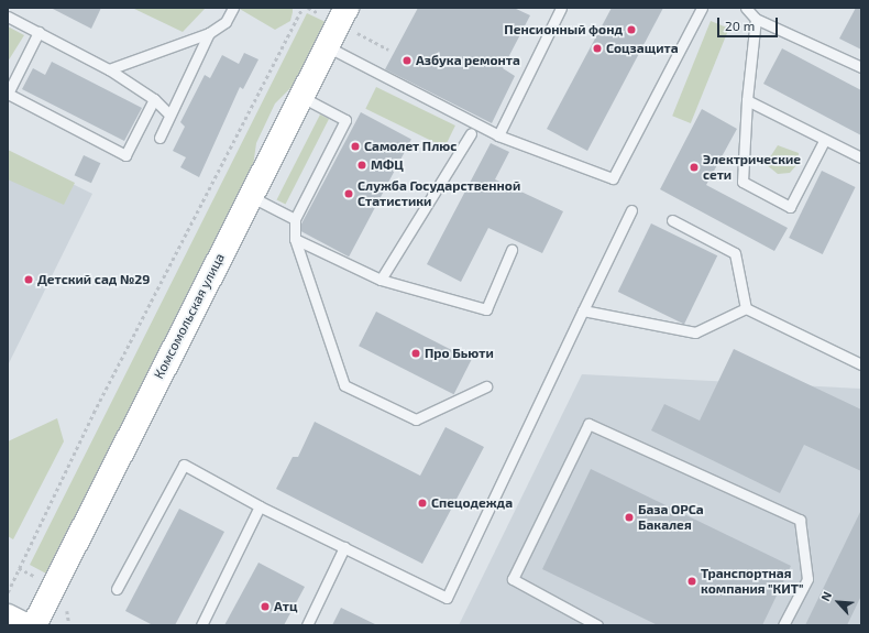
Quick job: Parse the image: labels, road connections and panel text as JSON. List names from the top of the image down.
{
  "streets": {
    "main road": ["Комсомольская улица"]
  },
  "places": [
    "Пенсионный фонд",
    "Соцзащита",
    "Азбука ремонта",
    "Самолет Плюс",
    "МФЦ",
    "Электрические сети",
    "Служба Государственной Статистики",
    "Детский сад №29",
    "Про Бьюти",
    "Спецодежда",
    "База ОРСа Бакалея",
    "Транспортная компания \"КИТ\"",
    "Атц"
  ],
  "scale_bar": "20 m",
  "north": "top left"
}
